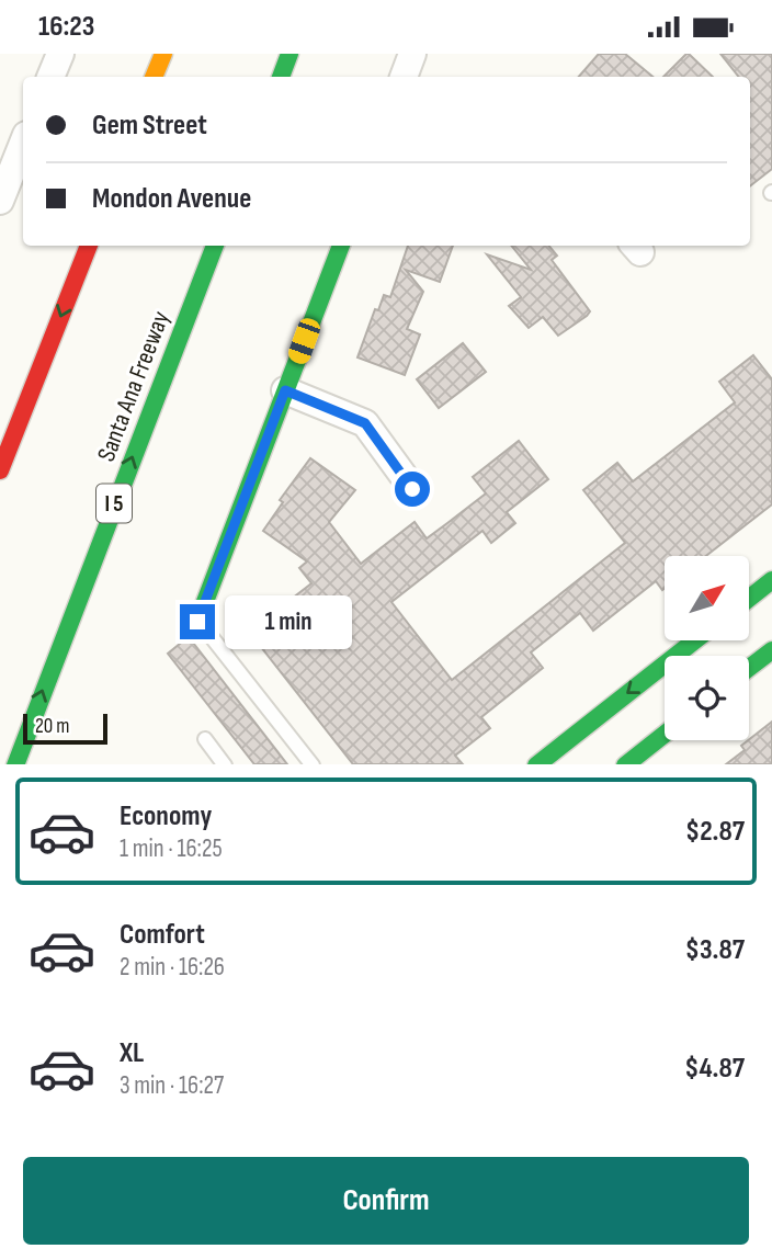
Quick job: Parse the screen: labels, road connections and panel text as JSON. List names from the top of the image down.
{
  "streets": {
    "main road": ["Santa Ana Freeway", "I 5"]
  },
  "scale_bar": "20 m",
  "north": "top right",
  "page": {
    "status": "16:23",
    "banner": ["Gem Street", "Mondon Avenue"],
    "bubble": "1 min",
    "scale": "20 m",
    "list": [
      {
        "name": "Economy",
        "note": "1 min · 16:25",
        "value": "$2.87"
      },
      {
        "name": "Comfort",
        "note": "2 min · 16:26",
        "value": "$3.87"
      },
      {
        "name": "XL",
        "note": "3 min · 16:27",
        "value": "$4.87"
      }
    ],
    "buttons": "Confirm"
  }
}
